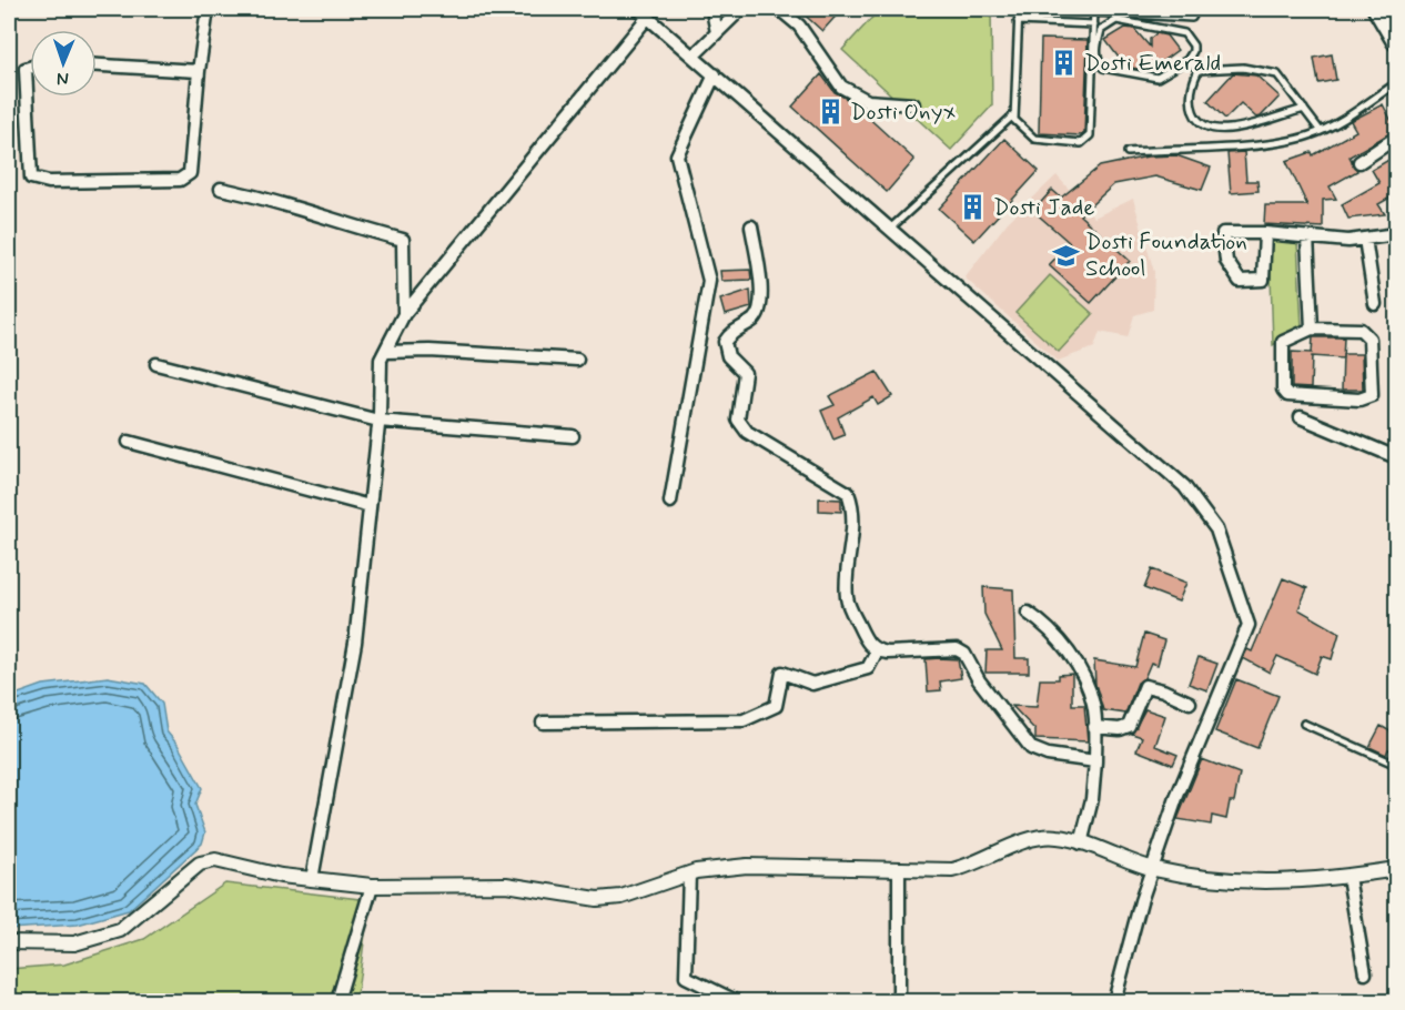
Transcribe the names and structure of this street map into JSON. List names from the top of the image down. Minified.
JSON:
{"places":{"building":["Dosti Emerald","Dosti Onyx","Dosti Jade"],"school or university":["Dosti Foundation School"]},"north":"bottom"}
